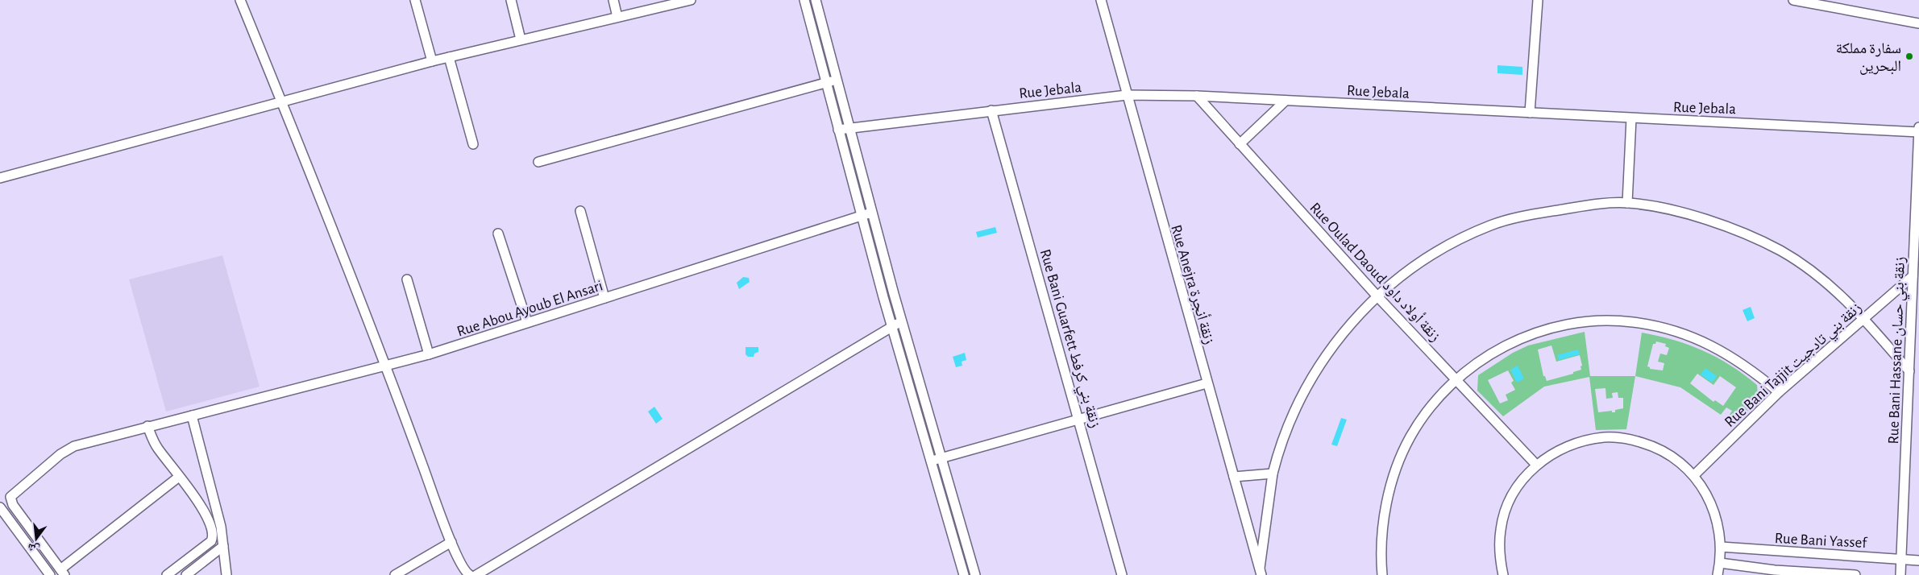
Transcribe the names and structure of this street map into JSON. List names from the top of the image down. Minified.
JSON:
{"streets":{"street":["Rue Jebala","Rue Oulad Daoud زنقة أولاد داود","Rue Anejra زنقة أنجرة","Rue Abou Ayoub El Ansari","Rue Bani Guarfett زنقة بني كرفط","Rue Bani Hassane زنقة بني حسان","Rue Bani Tajjit زنقة بني تادجيت","Rue Bani Yassef"]},"crossings":[["Rue Jebala","Rue Oulad Daoud زنقة أولاد داود"],["Rue Jebala","Rue Anejra زنقة أنجرة"],["Rue Jebala","Rue Bani Guarfett زنقة بني كرفط"],["Rue Jebala","Rue Bani Hassane زنقة بني حسان"],["Rue Bani Hassane زنقة بني حسان","Rue Bani Tajjit زنقة بني تادجيت"],["Rue Bani Hassane زنقة بني حسان","Rue Bani Yassef"]],"places":["سفارة مملكة البحرين"],"north":"bottom"}
